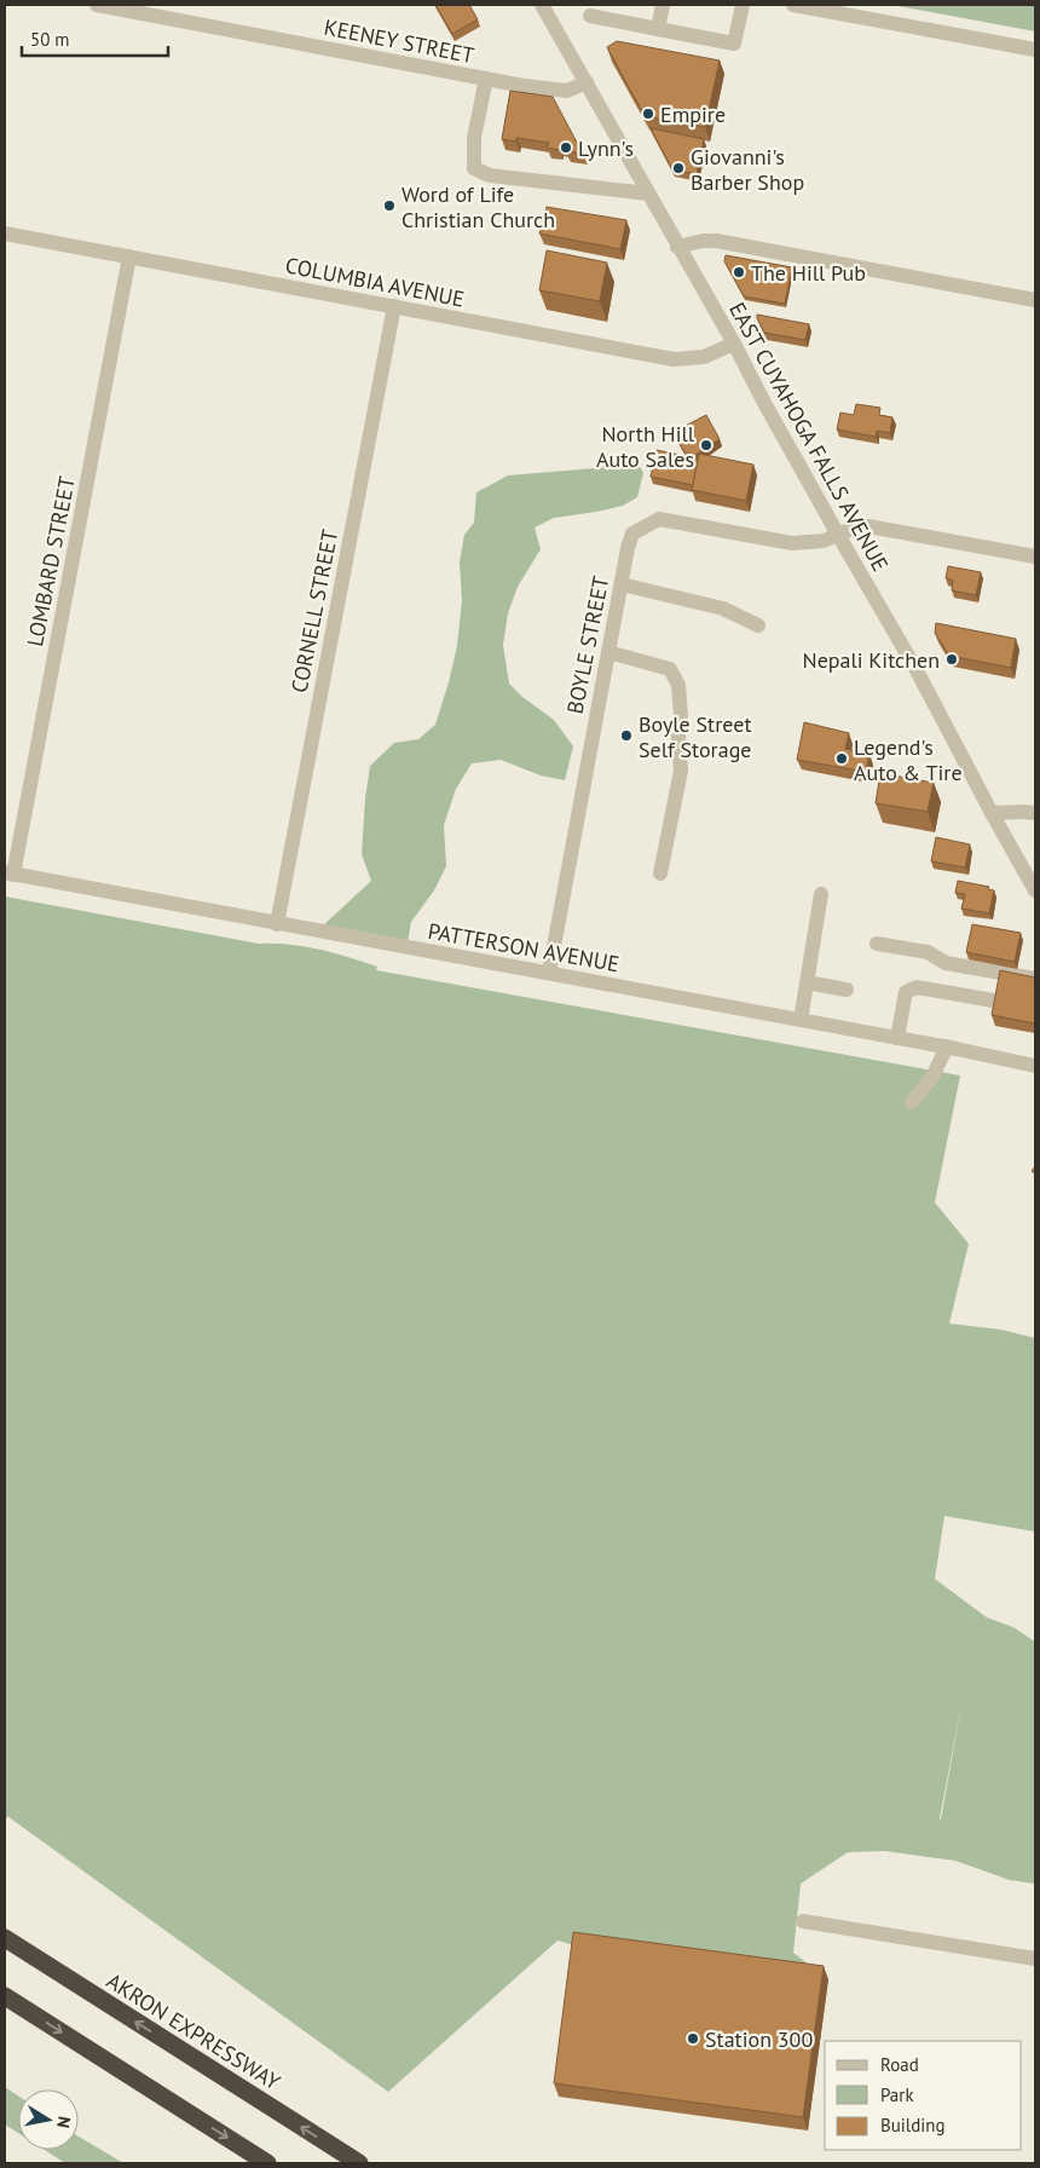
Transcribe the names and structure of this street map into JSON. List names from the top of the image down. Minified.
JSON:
{"streets":{"highway":["AKRON EXPRESSWAY"],"street":["KEENEY STREET","COLUMBIA AVENUE","EAST CUYAHOGA FALLS AVENUE","LOMBARD STREET","CORNELL STREET","BOYLE STREET","PATTERSON AVENUE"]},"crossings":[["KEENEY STREET","EAST CUYAHOGA FALLS AVENUE"],["COLUMBIA AVENUE","EAST CUYAHOGA FALLS AVENUE"],["COLUMBIA AVENUE","LOMBARD STREET"],["COLUMBIA AVENUE","CORNELL STREET"],["EAST CUYAHOGA FALLS AVENUE","BOYLE STREET"],["LOMBARD STREET","PATTERSON AVENUE"],["CORNELL STREET","PATTERSON AVENUE"],["BOYLE STREET","PATTERSON AVENUE"]],"places":["Empire","Lynn's","Giovanni's Barber Shop","Word of Life Christian Church","The Hill Pub","North Hill Auto Sales","Nepali Kitchen","Boyle Street Self Storage","Legend's Auto & Tire","Station 300"],"legend":["Road","Park","Building"],"scale_bar":"50 m","north":"right"}
